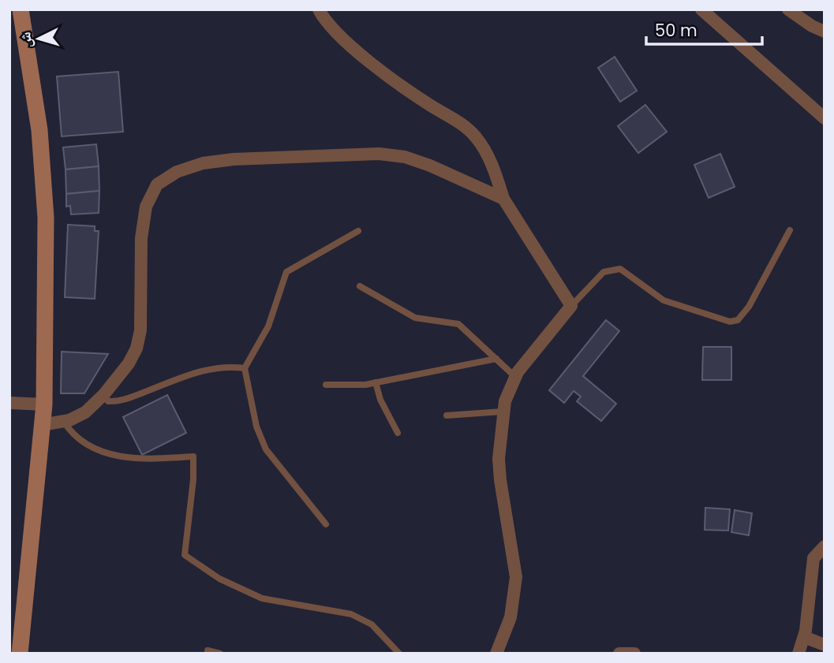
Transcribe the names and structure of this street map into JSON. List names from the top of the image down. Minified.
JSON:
{"scale_bar":"50 m","north":"left"}
